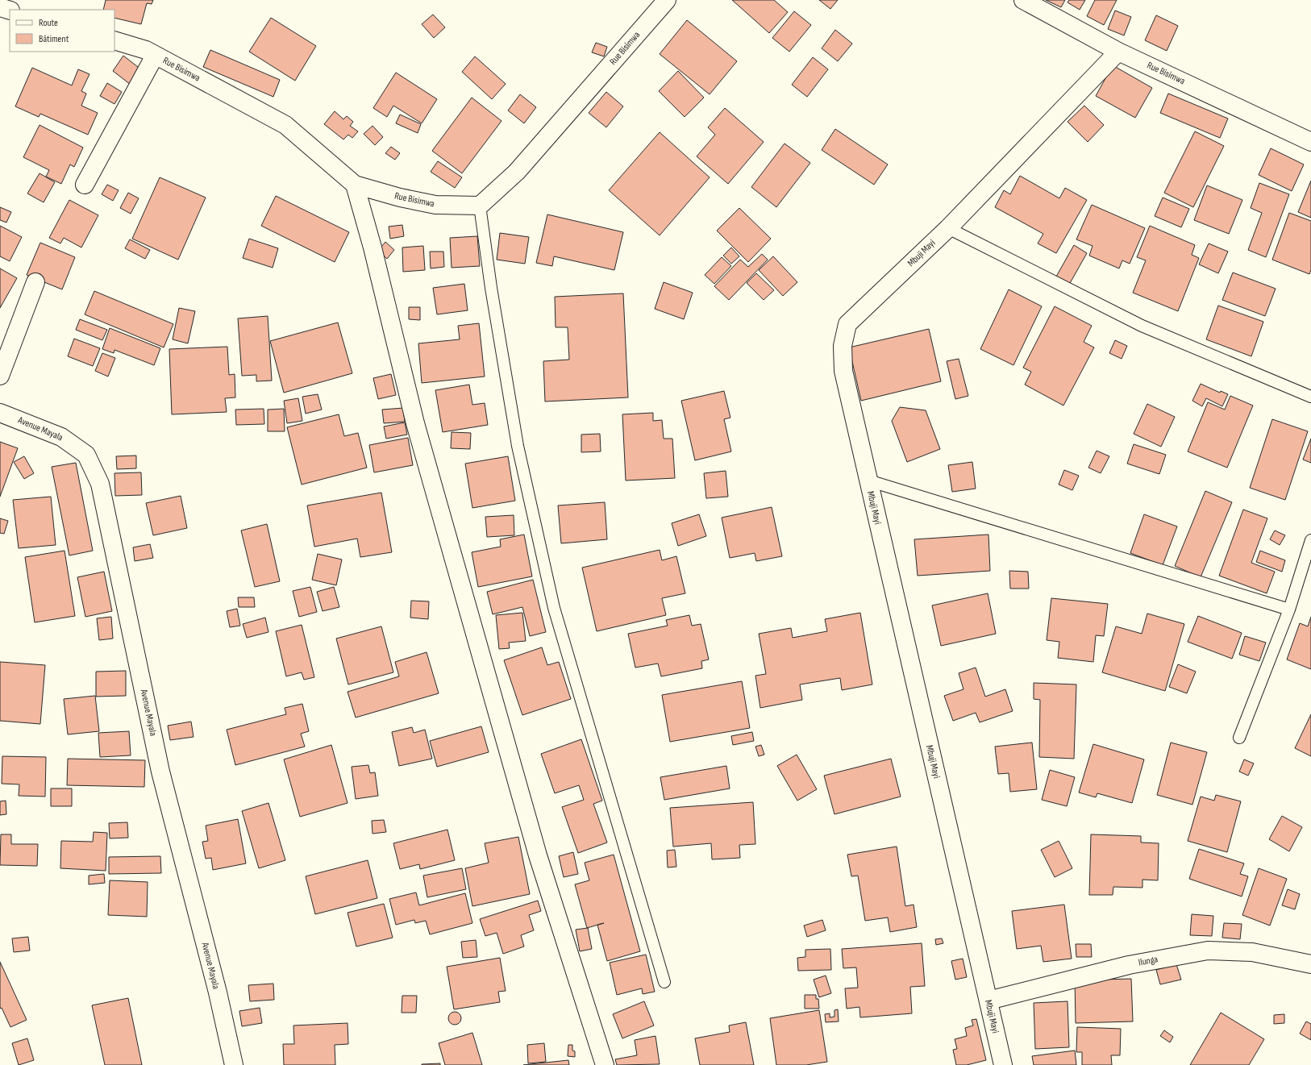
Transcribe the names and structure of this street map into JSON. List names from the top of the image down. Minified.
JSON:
{"streets":{"street":["Rue Bisimwa","Mbuji Mayi","Avenue Mayala","Ilunga"]},"crossings":[["Rue Bisimwa","Mbuji Mayi"],["Mbuji Mayi","Ilunga"]],"legend":["Route","Bâtiment"]}
